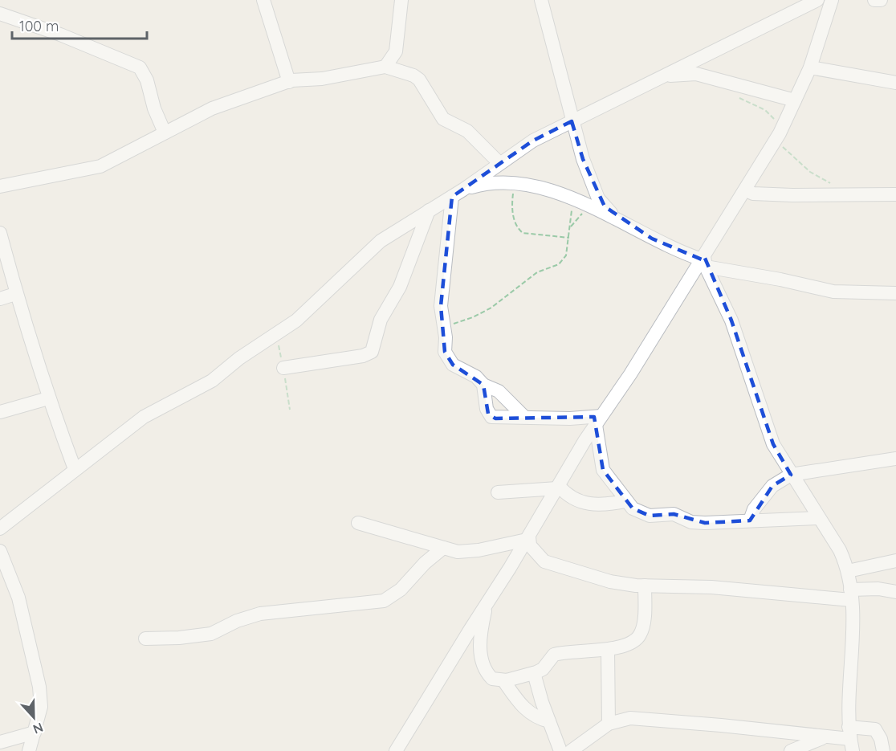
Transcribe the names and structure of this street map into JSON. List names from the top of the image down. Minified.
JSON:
{"scale_bar":"100 m","north":"bottom"}
